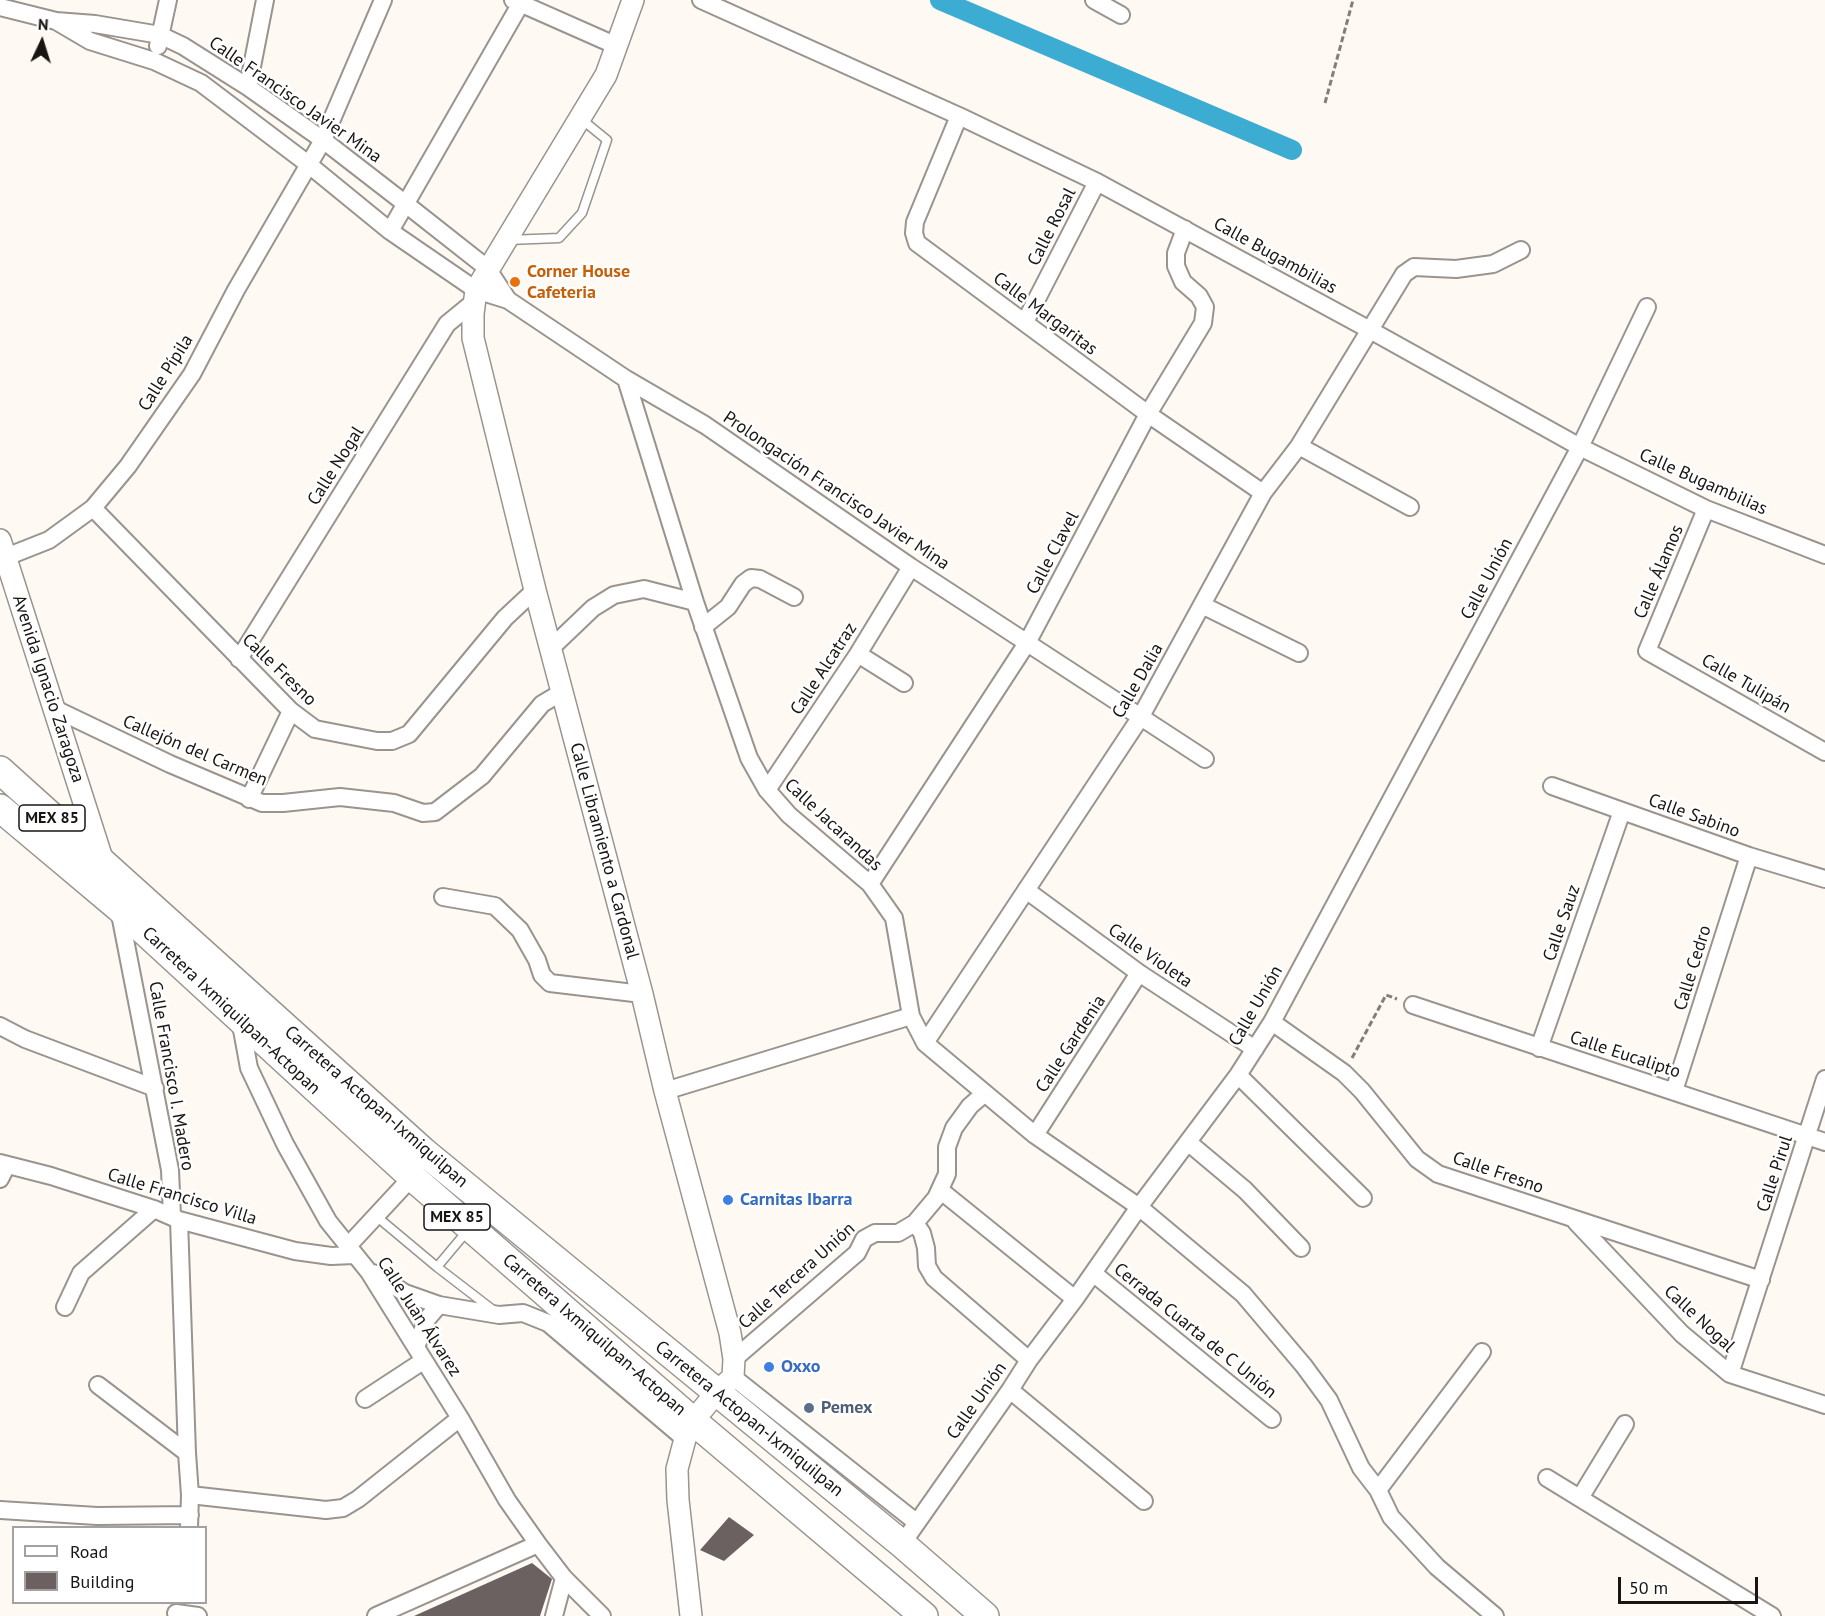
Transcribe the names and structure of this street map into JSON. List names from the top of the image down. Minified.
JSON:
{"streets":{"main road":["MEX 85","Carretera Ixmiquilpan-Actopan","Carretera Actopan-Ixmiquilpan"],"street":["Calle Francisco Javier Mina","Calle Rosal","Calle Bugambilias","Calle Margaritas","Calle Pípila","Calle Nogal","Prolongación Francisco Javier Mina","Calle Clavel","Calle Álamos","Calle Unión","Calle Alcatraz","Calle Fresno","Calle Dalia","Calle Tulipán","Avenida Ignacio Zaragoza","Callejón del Carmen","Calle Sabino","Calle Jacarandas","Calle Libramiento a Cardonal","Calle Sauz","Calle Violeta","Calle Cedro","Calle Gardenia","Calle Eucalipto","Calle Francisco I. Madero","Calle Pirul","Calle Francisco Villa","Calle Tercera Unión","Calle Juan Álvarez","Cerrada Cuarta de C Unión"]},"crossings":[["Calle Francisco Javier Mina","Calle Pípila"],["Calle Francisco Javier Mina","Calle Nogal"],["Calle Francisco Javier Mina","Prolongación Francisco Javier Mina"],["Calle Francisco Javier Mina","Calle Libramiento a Cardonal"],["Calle Rosal","Calle Bugambilias"],["Calle Rosal","Calle Margaritas"],["Calle Bugambilias","Calle Margaritas"],["Calle Bugambilias","Calle Clavel"],["Calle Bugambilias","Calle Álamos"],["Calle Bugambilias","Calle Unión"],["Calle Bugambilias","Calle Dalia"],["Calle Margaritas","Calle Clavel"],["Calle Margaritas","Calle Dalia"],["Calle Pípila","Calle Fresno"],["Calle Pípila","Avenida Ignacio Zaragoza"],["Calle Nogal","Prolongación Francisco Javier Mina"],["Calle Nogal","Calle Fresno"],["Calle Nogal","Calle Libramiento a Cardonal"],["Calle Nogal","Calle Pirul"],["Prolongación Francisco Javier Mina","Calle Clavel"],["Prolongación Francisco Javier Mina","Calle Alcatraz"],["Prolongación Francisco Javier Mina","Calle Dalia"],["Prolongación Francisco Javier Mina","Calle Jacarandas"],["Prolongación Francisco Javier Mina","Calle Libramiento a Cardonal"],["Calle Clavel","Calle Jacarandas"],["Calle Álamos","Calle Tulipán"],["Calle Unión","Calle Fresno"],["Calle Unión","Calle Jacarandas"],["Calle Unión","Calle Violeta"],["Calle Unión","Carretera Actopan-Ixmiquilpan"],["Calle Unión","Cerrada Cuarta de C Unión"],["Calle Alcatraz","Calle Jacarandas"],["Calle Fresno","Calle Libramiento a Cardonal"],["Calle Fresno","Calle Pirul"],["Calle Dalia","Calle Jacarandas"],["Calle Dalia","Calle Violeta"],["Avenida Ignacio Zaragoza","Callejón del Carmen"],["Avenida Ignacio Zaragoza","Carretera Ixmiquilpan-Actopan"],["Avenida Ignacio Zaragoza","Calle Francisco I. Madero"],["Avenida Ignacio Zaragoza","Carretera Actopan-Ixmiquilpan"],["Callejón del Carmen","Calle Libramiento a Cardonal"],["Calle Sabino","Calle Sauz"],["Calle Sabino","Calle Cedro"],["Calle Jacarandas","Calle Gardenia"],["Calle Jacarandas","Calle Tercera Unión"],["Calle Libramiento a Cardonal","Carretera Actopan-Ixmiquilpan"],["Calle Libramiento a Cardonal","Calle Tercera Unión"],["Calle Sauz","Calle Eucalipto"],["Calle Violeta","Calle Gardenia"],["Calle Cedro","Calle Eucalipto"],["Carretera Ixmiquilpan-Actopan","Calle Francisco I. Madero"],["Carretera Ixmiquilpan-Actopan","Calle Juan Álvarez"],["Calle Eucalipto","Calle Pirul"],["Calle Francisco I. Madero","Calle Francisco Villa"],["Carretera Actopan-Ixmiquilpan","Calle Tercera Unión"],["Calle Francisco Villa","Calle Juan Álvarez"]],"places":["Corner House Cafeteria","Carnitas Ibarra","Oxxo","Pemex"],"legend":["Road","Building"],"scale_bar":"50 m","north":"top"}
